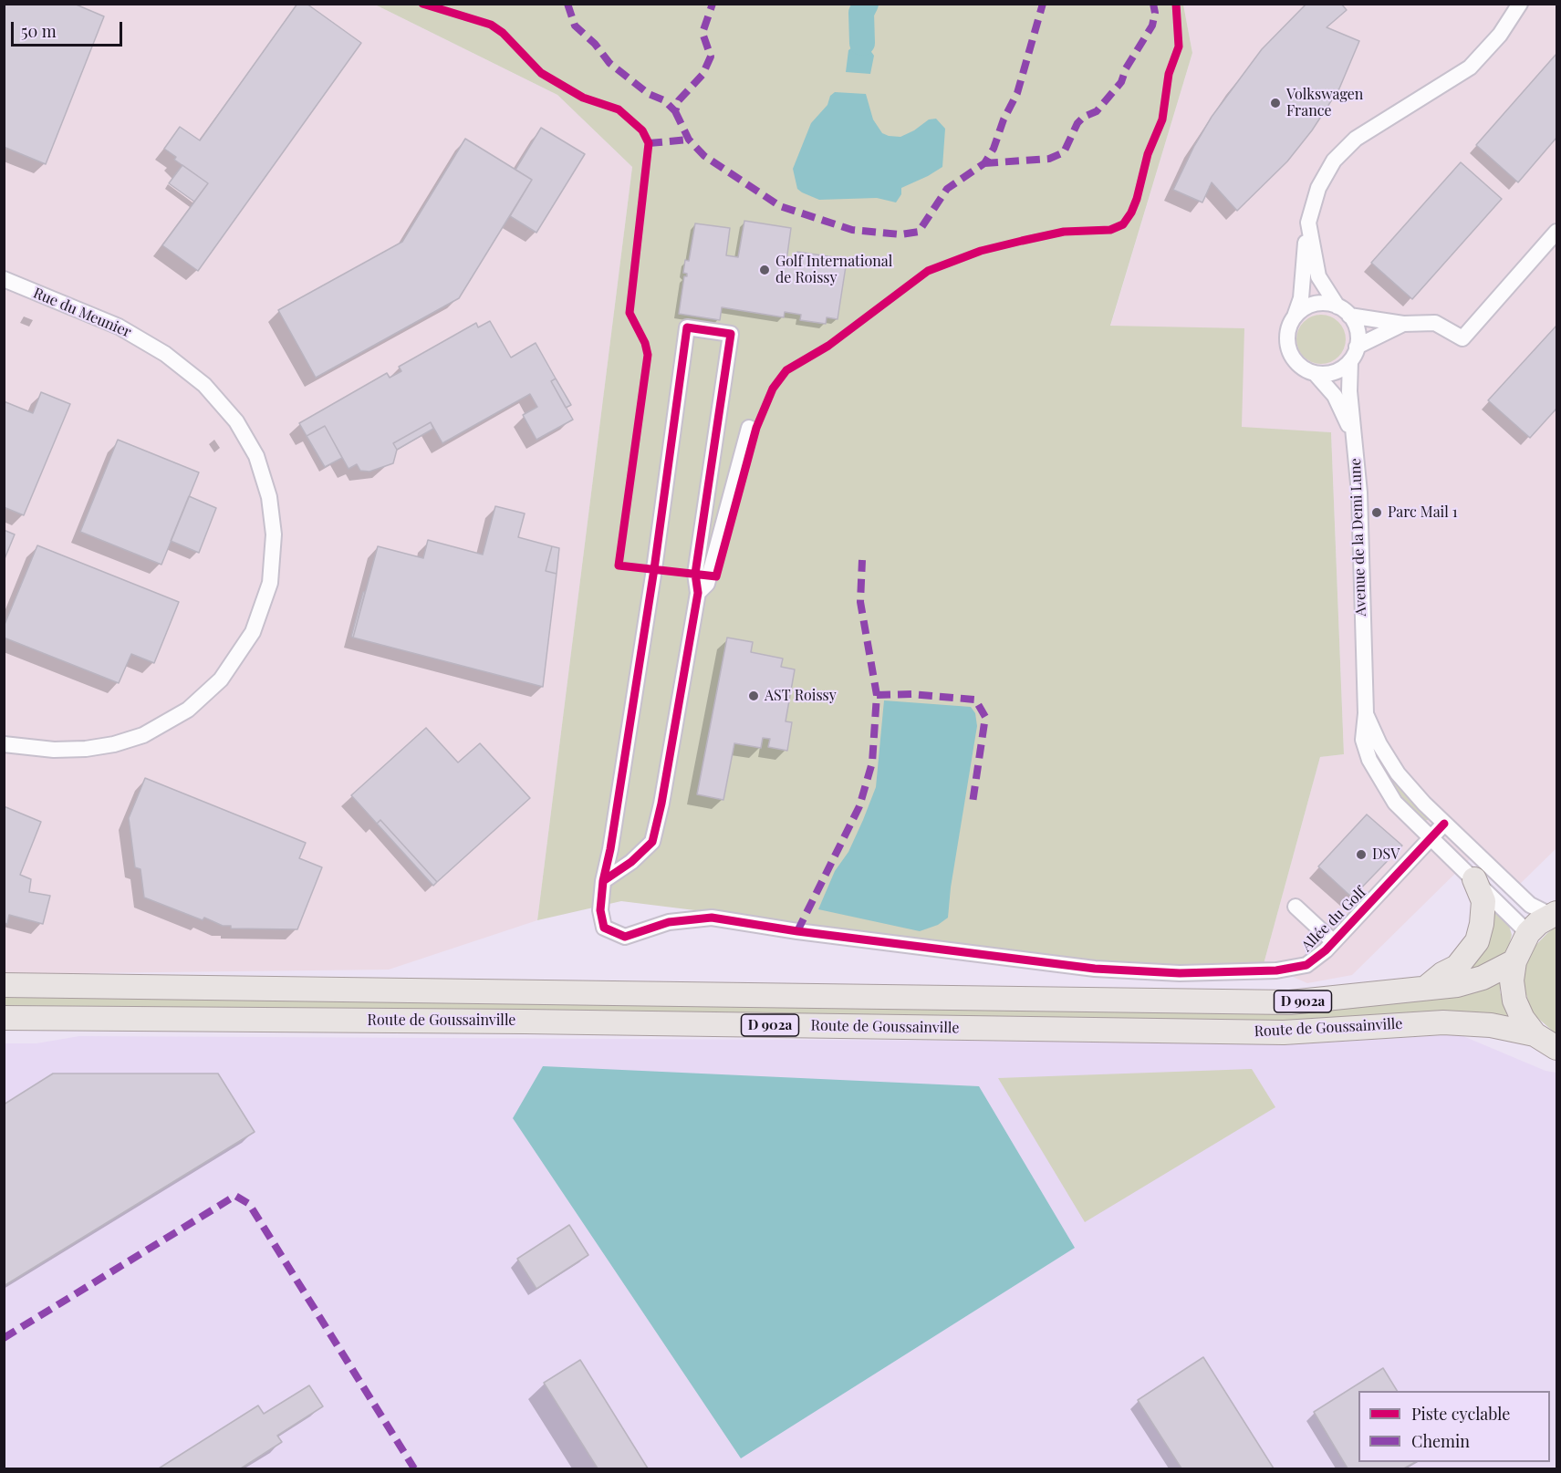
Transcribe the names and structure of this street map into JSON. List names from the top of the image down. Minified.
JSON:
{"streets":{"main road":["D 902a","Route de Goussainville"],"street":["Rue du Meunier","Avenue de la Demi Lune","Allée du Golf"]},"crossings":[["Avenue de la Demi Lune","Allée du Golf"]],"places":["Volkswagen France","Golf International de Roissy","Parc Mail 1","AST Roissy","DSV"],"legend":["Piste cyclable","Chemin"],"scale_bar":"50 m"}
